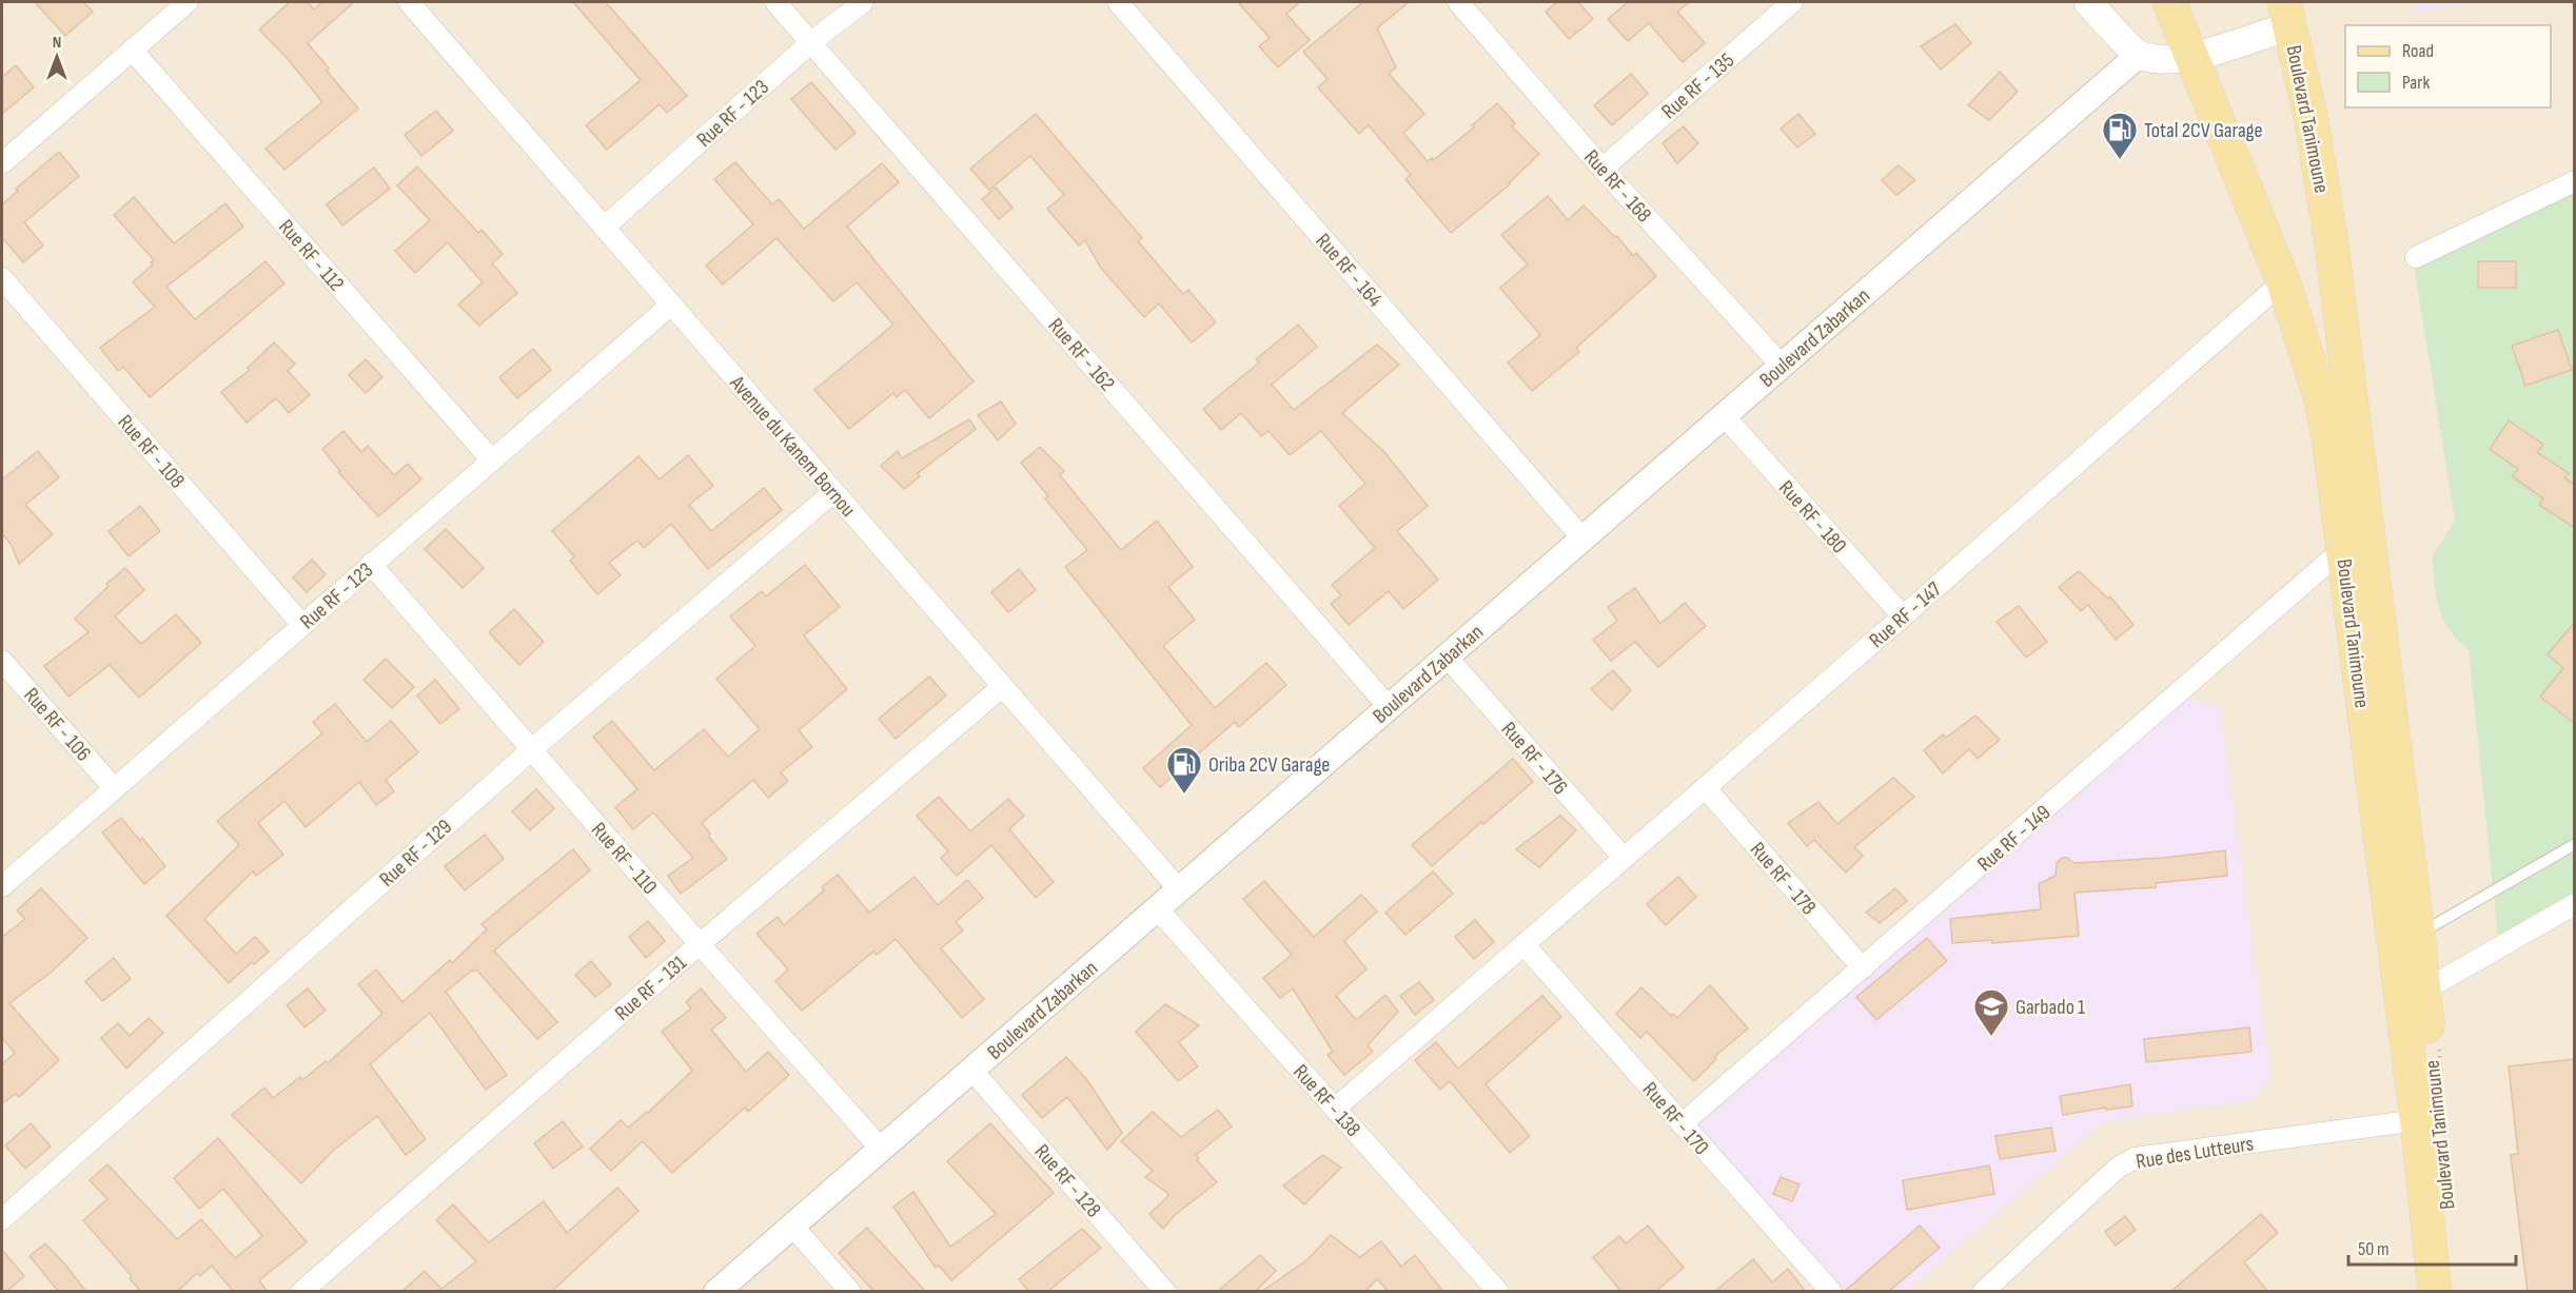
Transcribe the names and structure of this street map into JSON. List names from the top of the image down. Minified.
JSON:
{"streets":{"main road":["Boulevard Tanimoune"],"street":["Rue RF - 135","Rue RF - 123","Rue RF - 168","Rue RF - 112","Rue RF - 164","Boulevard Zabarkan","Rue RF - 162","Avenue du Kanem Bornou","Rue RF - 108","Rue RF - 180","Rue RF - 147","Rue RF - 106","Rue RF - 176","Rue RF - 149","Rue RF - 129","Rue RF - 110","Rue RF - 178","Rue RF - 131","Rue RF - 138","Rue RF - 170","Rue des Lutteurs","Rue RF - 128"]},"crossings":[["Rue RF - 135","Rue RF - 168"],["Rue RF - 123","Rue RF - 112"],["Rue RF - 123","Rue RF - 162"],["Rue RF - 123","Avenue du Kanem Bornou"],["Rue RF - 123","Rue RF - 108"],["Rue RF - 123","Rue RF - 106"],["Rue RF - 123","Rue RF - 110"],["Boulevard Tanimoune","Rue RF - 147"],["Boulevard Tanimoune","Rue RF - 149"],["Boulevard Tanimoune","Rue des Lutteurs"],["Rue RF - 168","Boulevard Zabarkan"],["Rue RF - 164","Boulevard Zabarkan"],["Boulevard Zabarkan","Rue RF - 162"],["Boulevard Zabarkan","Avenue du Kanem Bornou"],["Boulevard Zabarkan","Rue RF - 180"],["Boulevard Zabarkan","Rue RF - 176"],["Boulevard Zabarkan","Rue RF - 110"],["Boulevard Zabarkan","Rue RF - 138"],["Boulevard Zabarkan","Rue RF - 128"],["Avenue du Kanem Bornou","Rue RF - 129"],["Avenue du Kanem Bornou","Rue RF - 131"],["Rue RF - 180","Rue RF - 147"],["Rue RF - 147","Rue RF - 176"],["Rue RF - 147","Rue RF - 178"],["Rue RF - 147","Rue RF - 138"],["Rue RF - 147","Rue RF - 170"],["Rue RF - 149","Rue RF - 178"],["Rue RF - 149","Rue RF - 170"],["Rue RF - 129","Rue RF - 110"],["Rue RF - 110","Rue RF - 131"]],"places":{"fuel station":["Total 2CV Garage","Oriba 2CV Garage"],"school or university":["Garbado 1"]},"legend":["Road","Park"],"scale_bar":"50 m","north":"top"}
